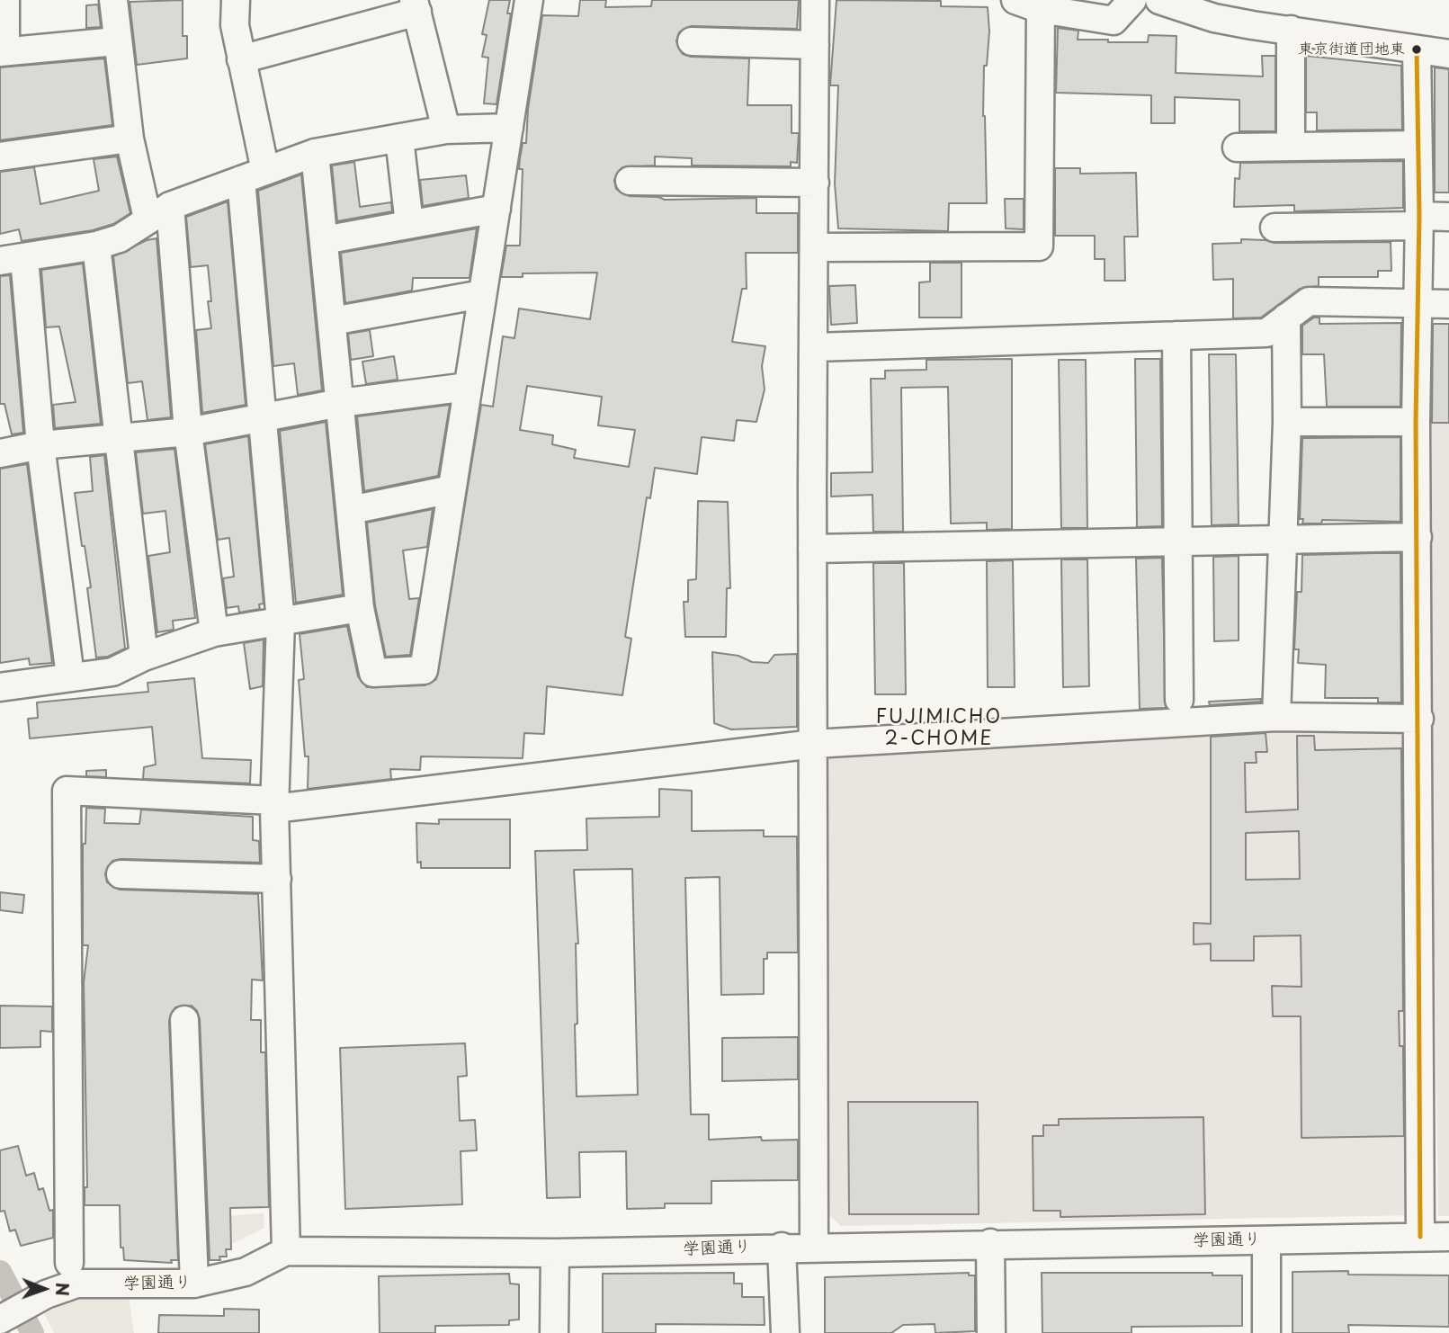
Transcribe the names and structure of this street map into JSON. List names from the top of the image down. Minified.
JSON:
{"streets":{"street":["学園通り"]},"districts":["FUJIMICHO 2-CHOME"],"places":["東京街道団地東"],"north":"right"}
